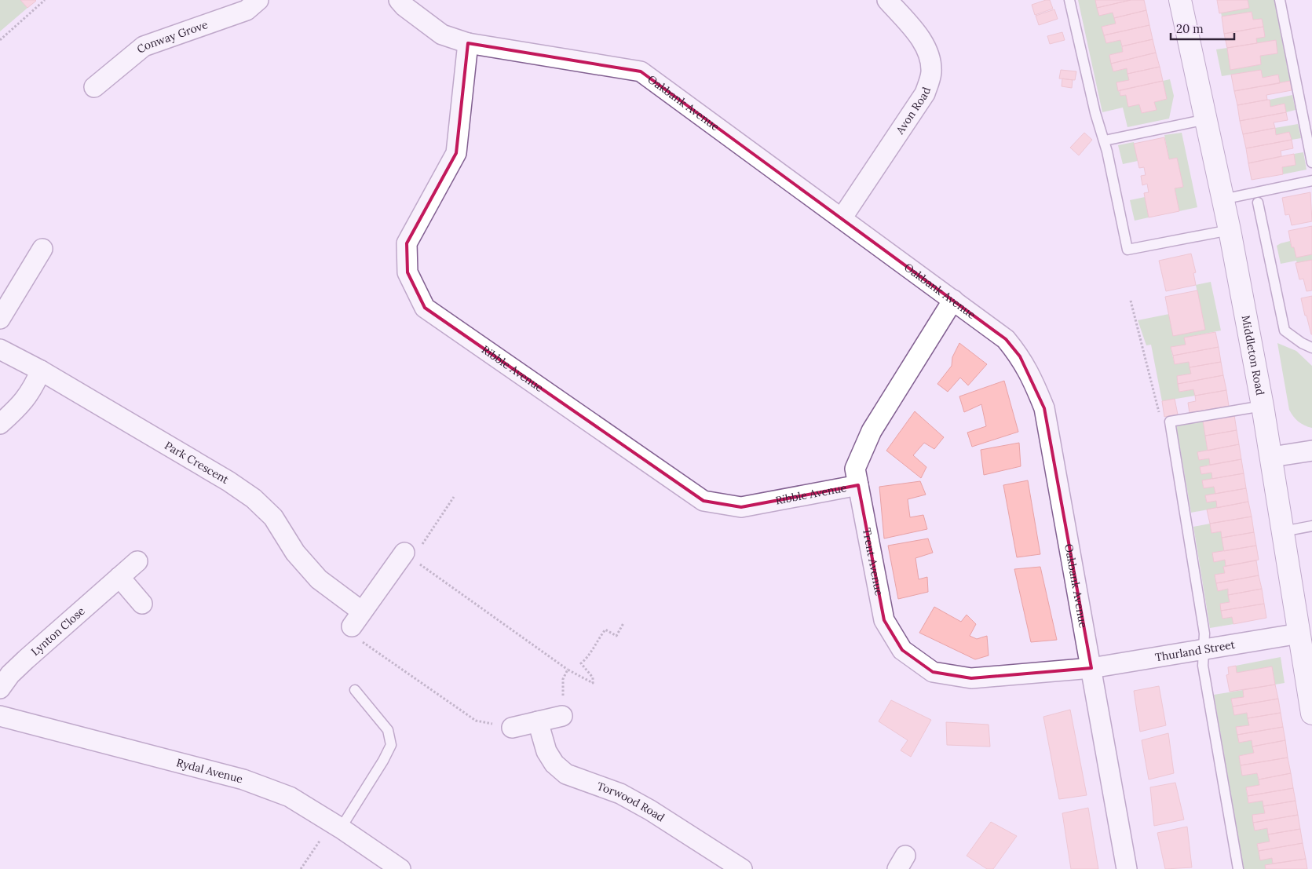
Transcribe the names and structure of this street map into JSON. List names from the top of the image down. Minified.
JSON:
{"streets":{"main road":["Middleton Road"],"street":["Conway Grove","Oakbank Avenue","Avon Road","Ribble Avenue","Park Crescent","Trent Avenue","Lynton Close","Thurland Street","Rydal Avenue","Torwood Road"]},"crossings":[["Oakbank Avenue","Avon Road"],["Oakbank Avenue","Ribble Avenue"],["Oakbank Avenue","Trent Avenue"],["Oakbank Avenue","Thurland Street"],["Middleton Road","Thurland Street"],["Ribble Avenue","Trent Avenue"],["Trent Avenue","Thurland Street"]],"scale_bar":"20 m"}
